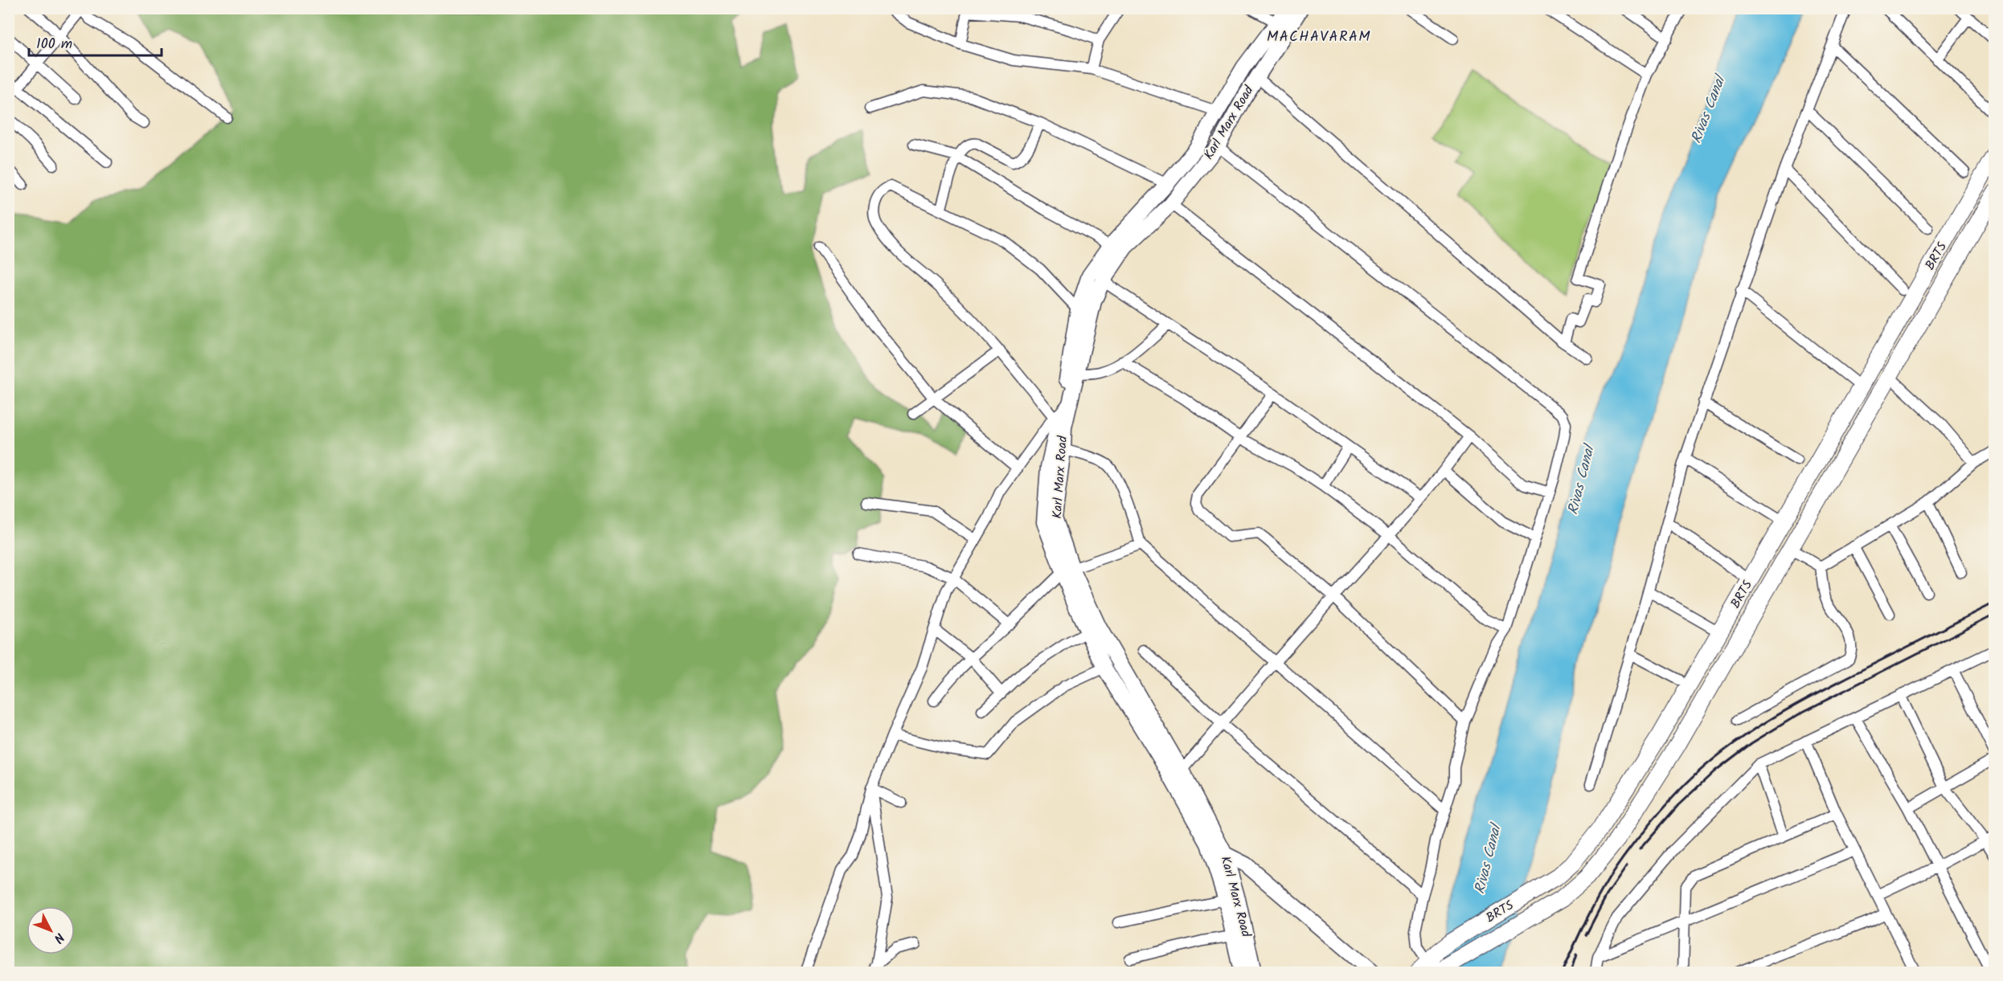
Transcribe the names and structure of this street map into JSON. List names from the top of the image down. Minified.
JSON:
{"streets":{"main road":["Karl Marx Road","BRTS"]},"districts":["MACHAVARAM"],"water":["Rivas Canal"],"scale_bar":"100 m","north":"bottom right"}
